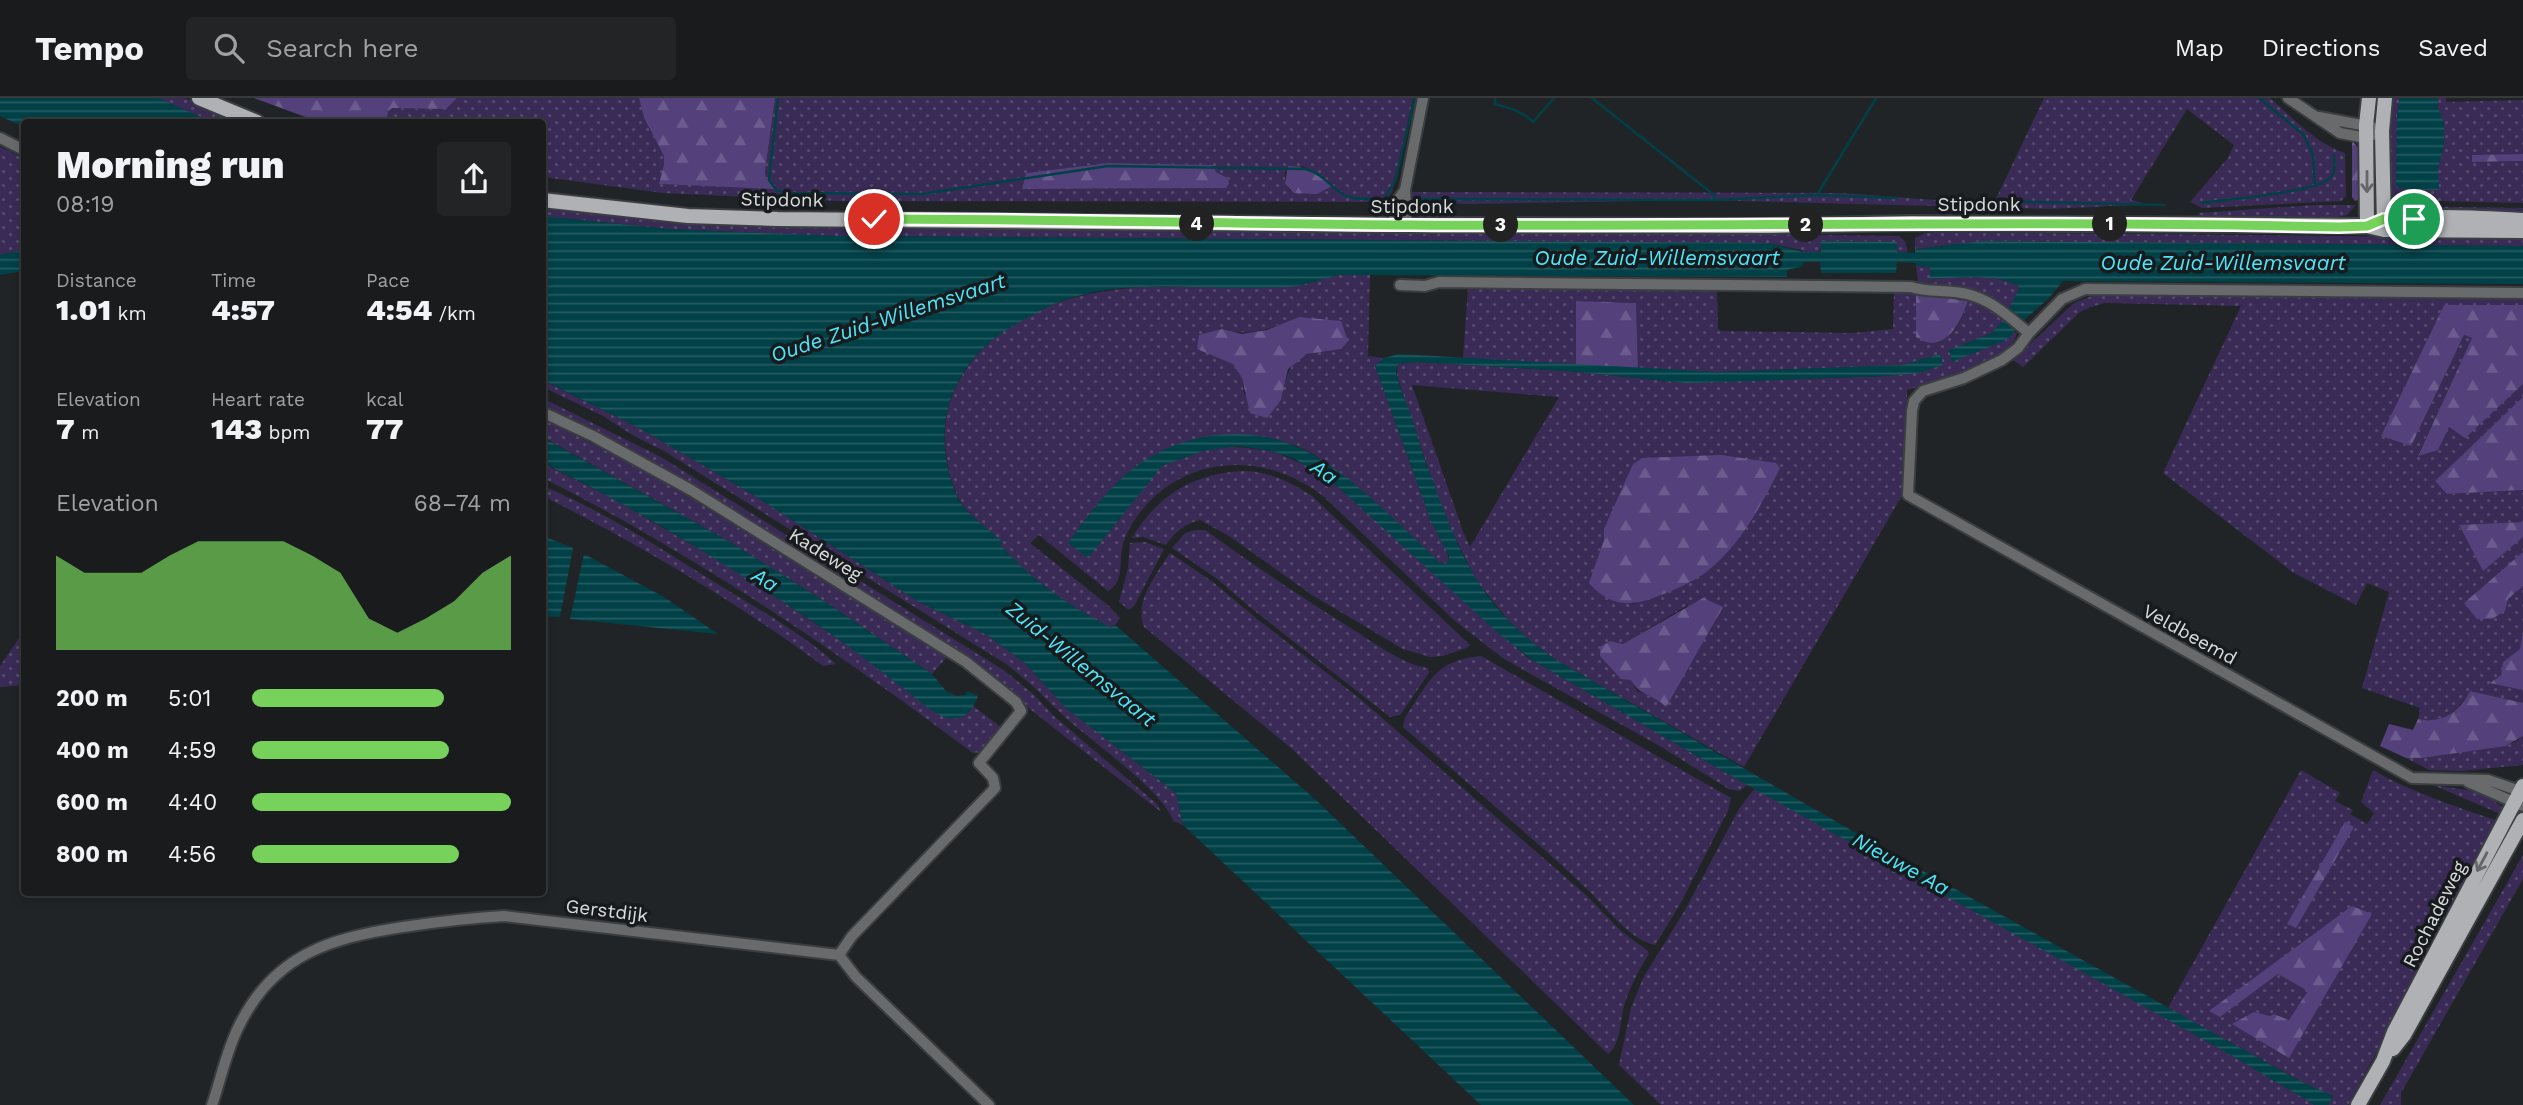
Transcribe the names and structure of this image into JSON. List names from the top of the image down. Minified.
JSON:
{"streets":{"main road":["Stipdonk","Rochadeweg"],"street":["Kadeweg","Veldbeemd","Gerstdijk"]},"crossings":[["Kadeweg","Gerstdijk"],["Veldbeemd","Rochadeweg"]],"water":["Oude Zuid-Willemsvaart","Aa","Zuid-Willemsvaart","Nieuwe Aa"],"page":{"header":"Tempo","search":"Search here","nav":["Map","Directions","Saved"],"heading":["Morning run","08:19"],"pins":["1","4","2","3"],"stats":[["Distance","1.01 km"],["Time","4:57"],["Pace","4:54 /km"],["Elevation","7 m"],["Heart rate","143 bpm"],["kcal","77"]],"chart":["Elevation","68–74 m"],"list":[{"name":"200 m","note":"5:01"},{"name":"400 m","note":"4:59"},{"name":"600 m","note":"4:40"},{"name":"800 m","note":"4:56"}]}}
